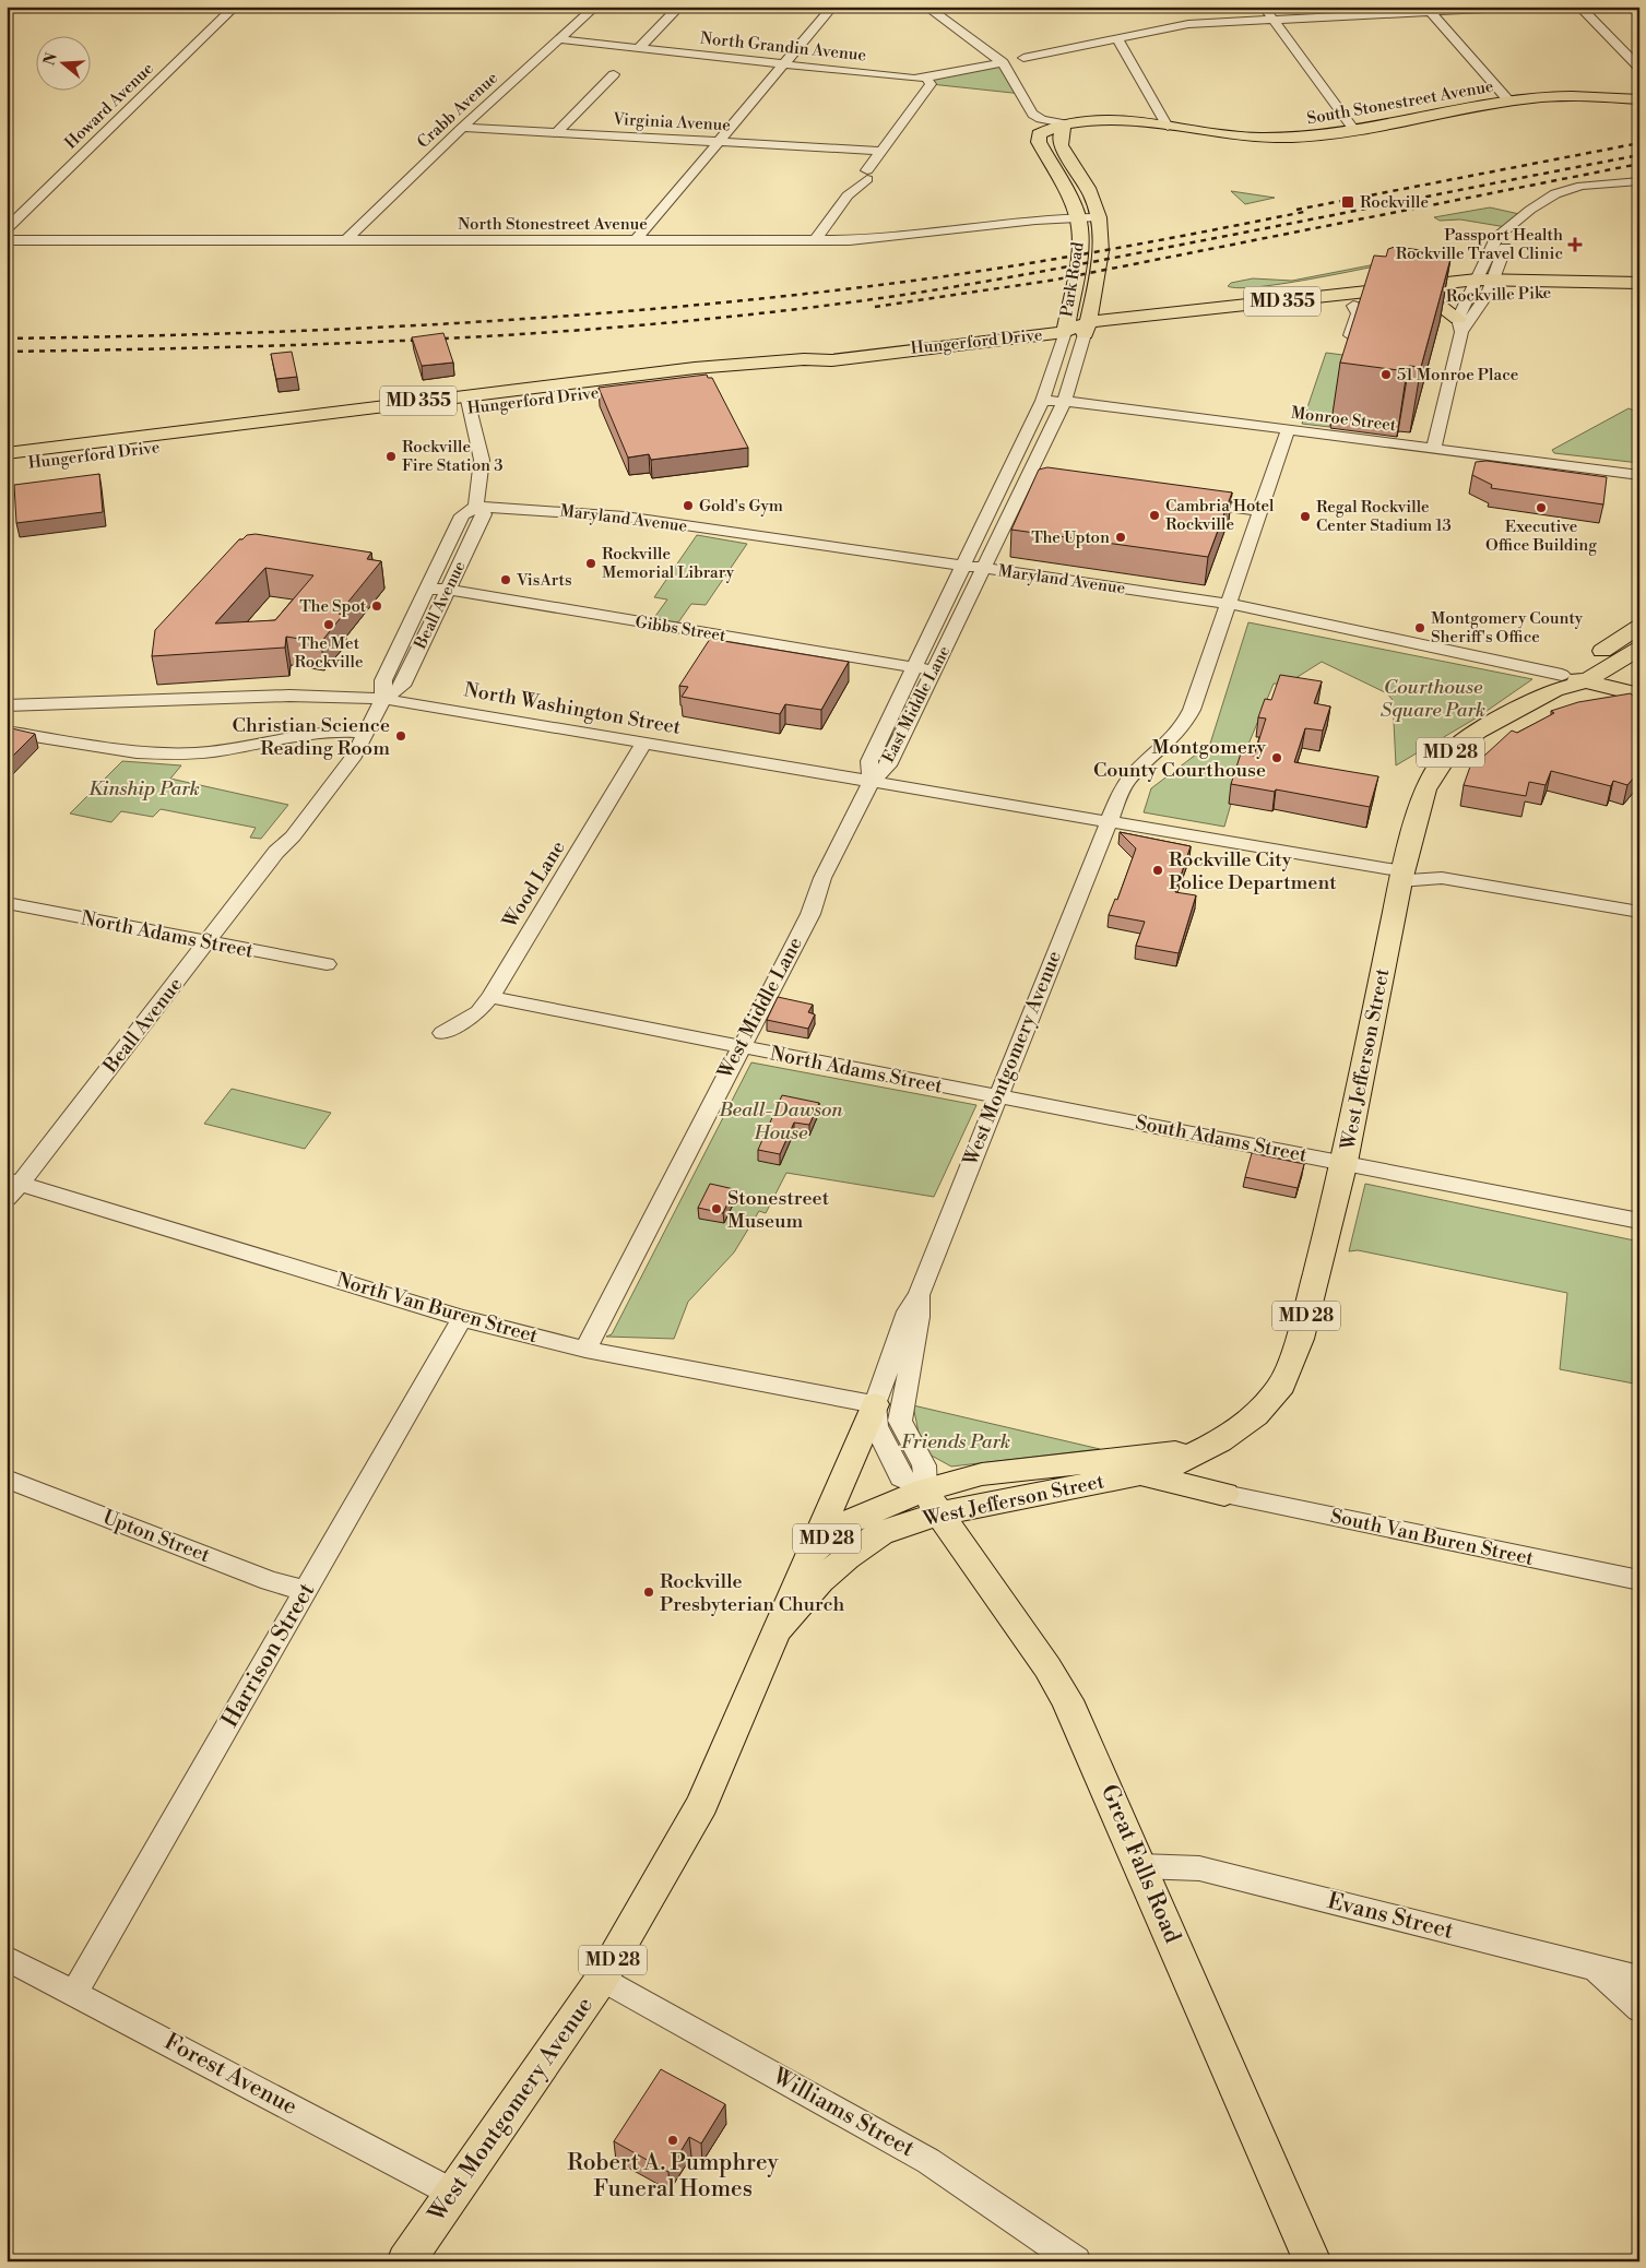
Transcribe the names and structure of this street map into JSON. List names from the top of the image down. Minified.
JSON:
{"streets":{"main road":["South Stonestreet Avenue","Park Road","Rockville Pike","MD 355","Hungerford Drive","MD 28","West Montgomery Avenue","West Jefferson Street","Great Falls Road"],"street":["North Grandin Avenue","Howard Avenue","Crabb Avenue","Virginia Avenue","North Stonestreet Avenue","Monroe Street","Maryland Avenue","Beall Avenue","Gibbs Street","East Middle Lane","North Washington Street","Wood Lane","North Adams Street","West Middle Lane","South Adams Street","North Van Buren Street","Upton Street","South Van Buren Street","Harrison Street","Evans Street","Forest Avenue","Williams Street"]},"crossings":[["North Grandin Avenue","Crabb Avenue"],["South Stonestreet Avenue","Park Road"],["Crabb Avenue","Virginia Avenue"],["Crabb Avenue","North Stonestreet Avenue"],["North Stonestreet Avenue","Park Road"],["Park Road","Rockville Pike"],["Park Road","Hungerford Drive"],["Park Road","East Middle Lane"],["Rockville Pike","Hungerford Drive"],["Rockville Pike","East Middle Lane"],["Hungerford Drive","Beall Avenue"],["Hungerford Drive","East Middle Lane"],["Monroe Street","East Middle Lane"],["Monroe Street","West Montgomery Avenue"],["Maryland Avenue","Beall Avenue"],["Maryland Avenue","East Middle Lane"],["Maryland Avenue","MD 28"],["Maryland Avenue","West Montgomery Avenue"],["Maryland Avenue","West Jefferson Street"],["Beall Avenue","Gibbs Street"],["Beall Avenue","North Washington Street"],["Beall Avenue","North Adams Street"],["Beall Avenue","North Van Buren Street"],["Gibbs Street","East Middle Lane"],["East Middle Lane","North Washington Street"],["East Middle Lane","West Middle Lane"],["North Washington Street","Wood Lane"],["North Washington Street","West Middle Lane"],["North Washington Street","West Montgomery Avenue"],["MD 28","West Jefferson Street"],["Wood Lane","North Adams Street"],["North Adams Street","West Middle Lane"],["North Adams Street","West Montgomery Avenue"],["North Adams Street","South Adams Street"],["West Middle Lane","North Van Buren Street"],["West Montgomery Avenue","West Jefferson Street"],["West Montgomery Avenue","South Adams Street"],["West Montgomery Avenue","North Van Buren Street"],["West Montgomery Avenue","Great Falls Road"],["West Montgomery Avenue","Forest Avenue"],["West Montgomery Avenue","Williams Street"],["West Jefferson Street","South Adams Street"],["West Jefferson Street","Great Falls Road"],["North Van Buren Street","Harrison Street"],["Upton Street","Harrison Street"],["Harrison Street","Forest Avenue"],["Great Falls Road","Evans Street"]],"parks":["Courthouse Square Park","Kinship Park","Beall-Dawson House","Friends Park"],"places":{"transit":["Rockville"],"health":["Passport Health Rockville Travel Clinic"],"other":["51 Monroe Place","Rockville Fire Station 3","Gold's Gym","Executive Office Building","Cambria Hotel Rockville","Regal Rockville Center Stadium 13","The Upton","Rockville Memorial Library","VisArts","The Spot","The Met Rockville","Montgomery County Sheriff's Office","Christian Science Reading Room","Montgomery County Courthouse","Rockville City Police Department","Stonestreet Museum","Rockville Presbyterian Church","Robert A. Pumphrey Funeral Homes"]},"north":"left"}
